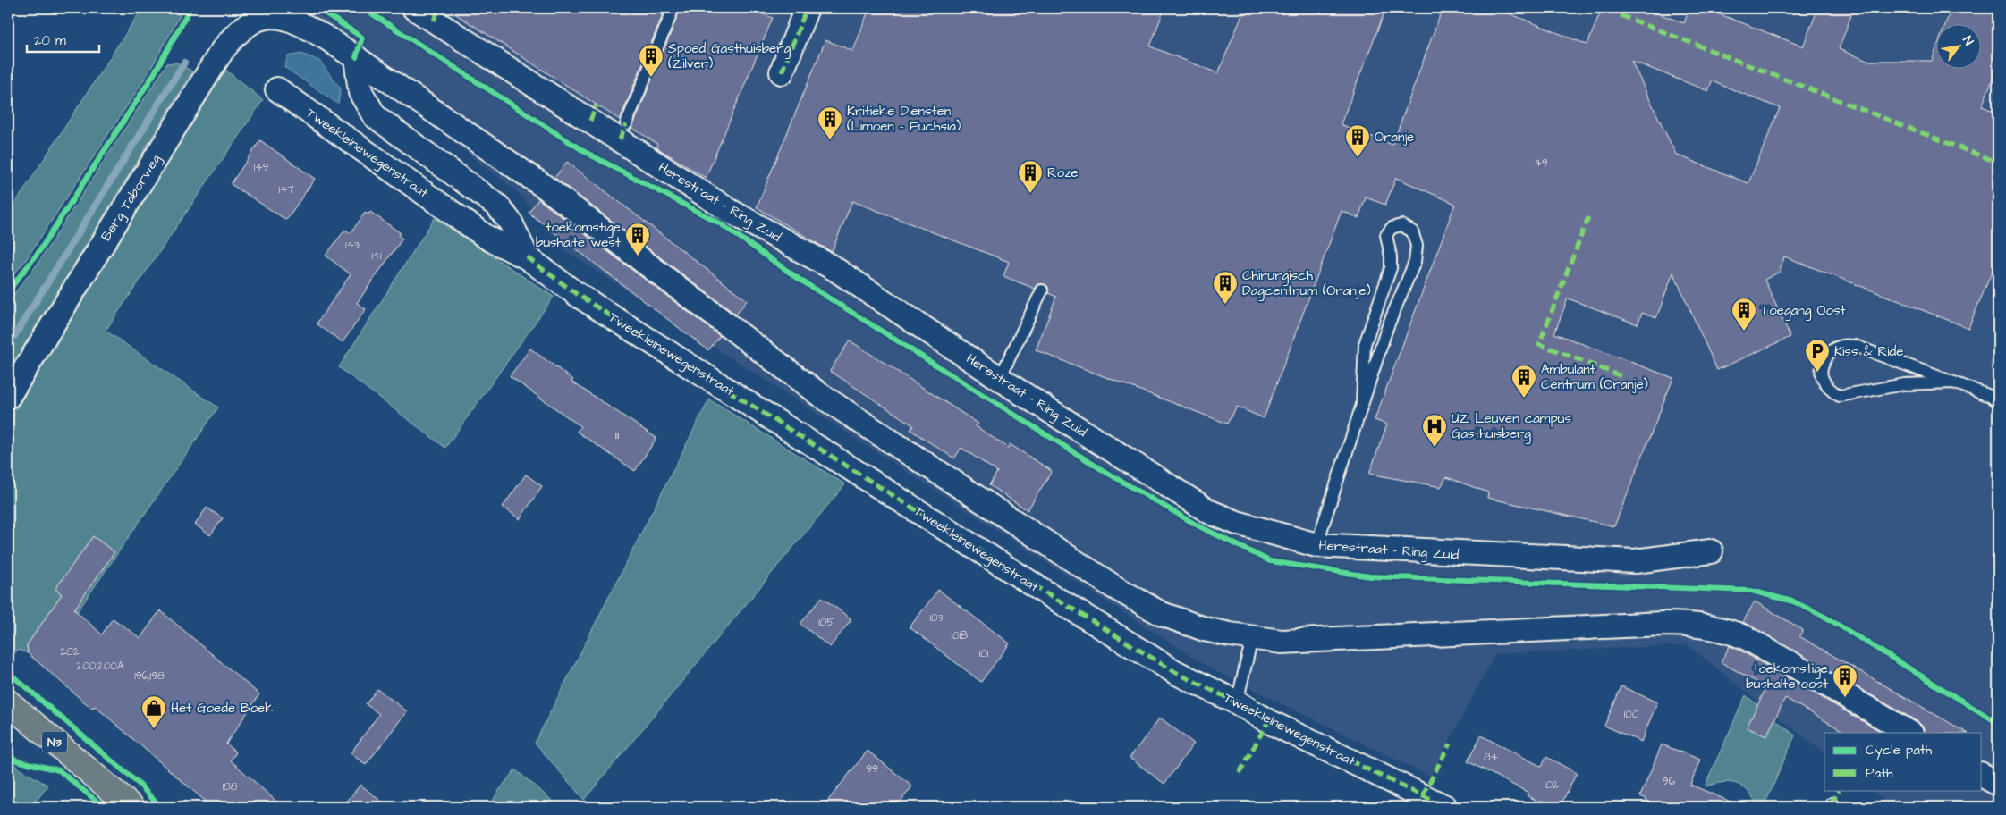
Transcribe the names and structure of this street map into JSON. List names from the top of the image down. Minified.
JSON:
{"streets":{"main road":["N3"],"street":["Tweekleinewegenstraat","Berg Taborweg","Herestraat - Ring Zuid"]},"places":{"building":["Spoed Gasthuisberg (Zilver)","Kritieke Diensten (Limoen - Fuchsia)","Oranje","Roze","toekomstige bushalte west","Chirurgisch Dagcentrum (Oranje)","Toegang Oost","Ambulant Centrum (Oranje)","toekomstige bushalte oost"],"parking":["Kiss & Ride"],"hospital":["UZ Leuven campus Gasthuisberg"],"shop":["Het Goede Boek"]},"house_numbers":["49","149","147","143","141","111","103","105","101B","202","101","200;200A","196;198","100","84","99","96","102","188"],"legend":["Cycle path","Path"],"scale_bar":"20 m","north":"top right"}
